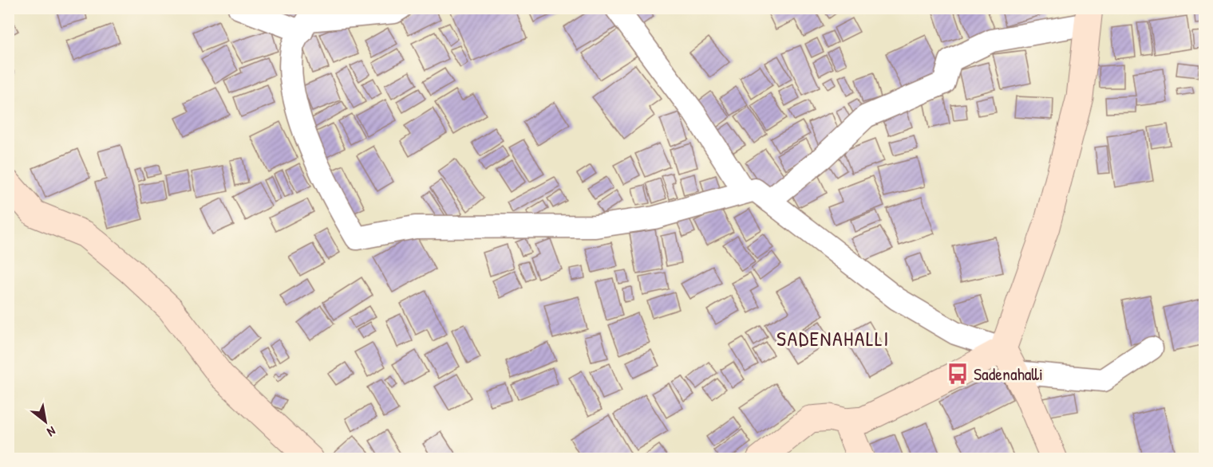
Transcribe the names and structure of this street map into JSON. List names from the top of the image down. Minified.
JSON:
{"districts":["SADENAHALLI"],"places":{"bus stop":["Sadenahalli"]},"north":"bottom right"}
